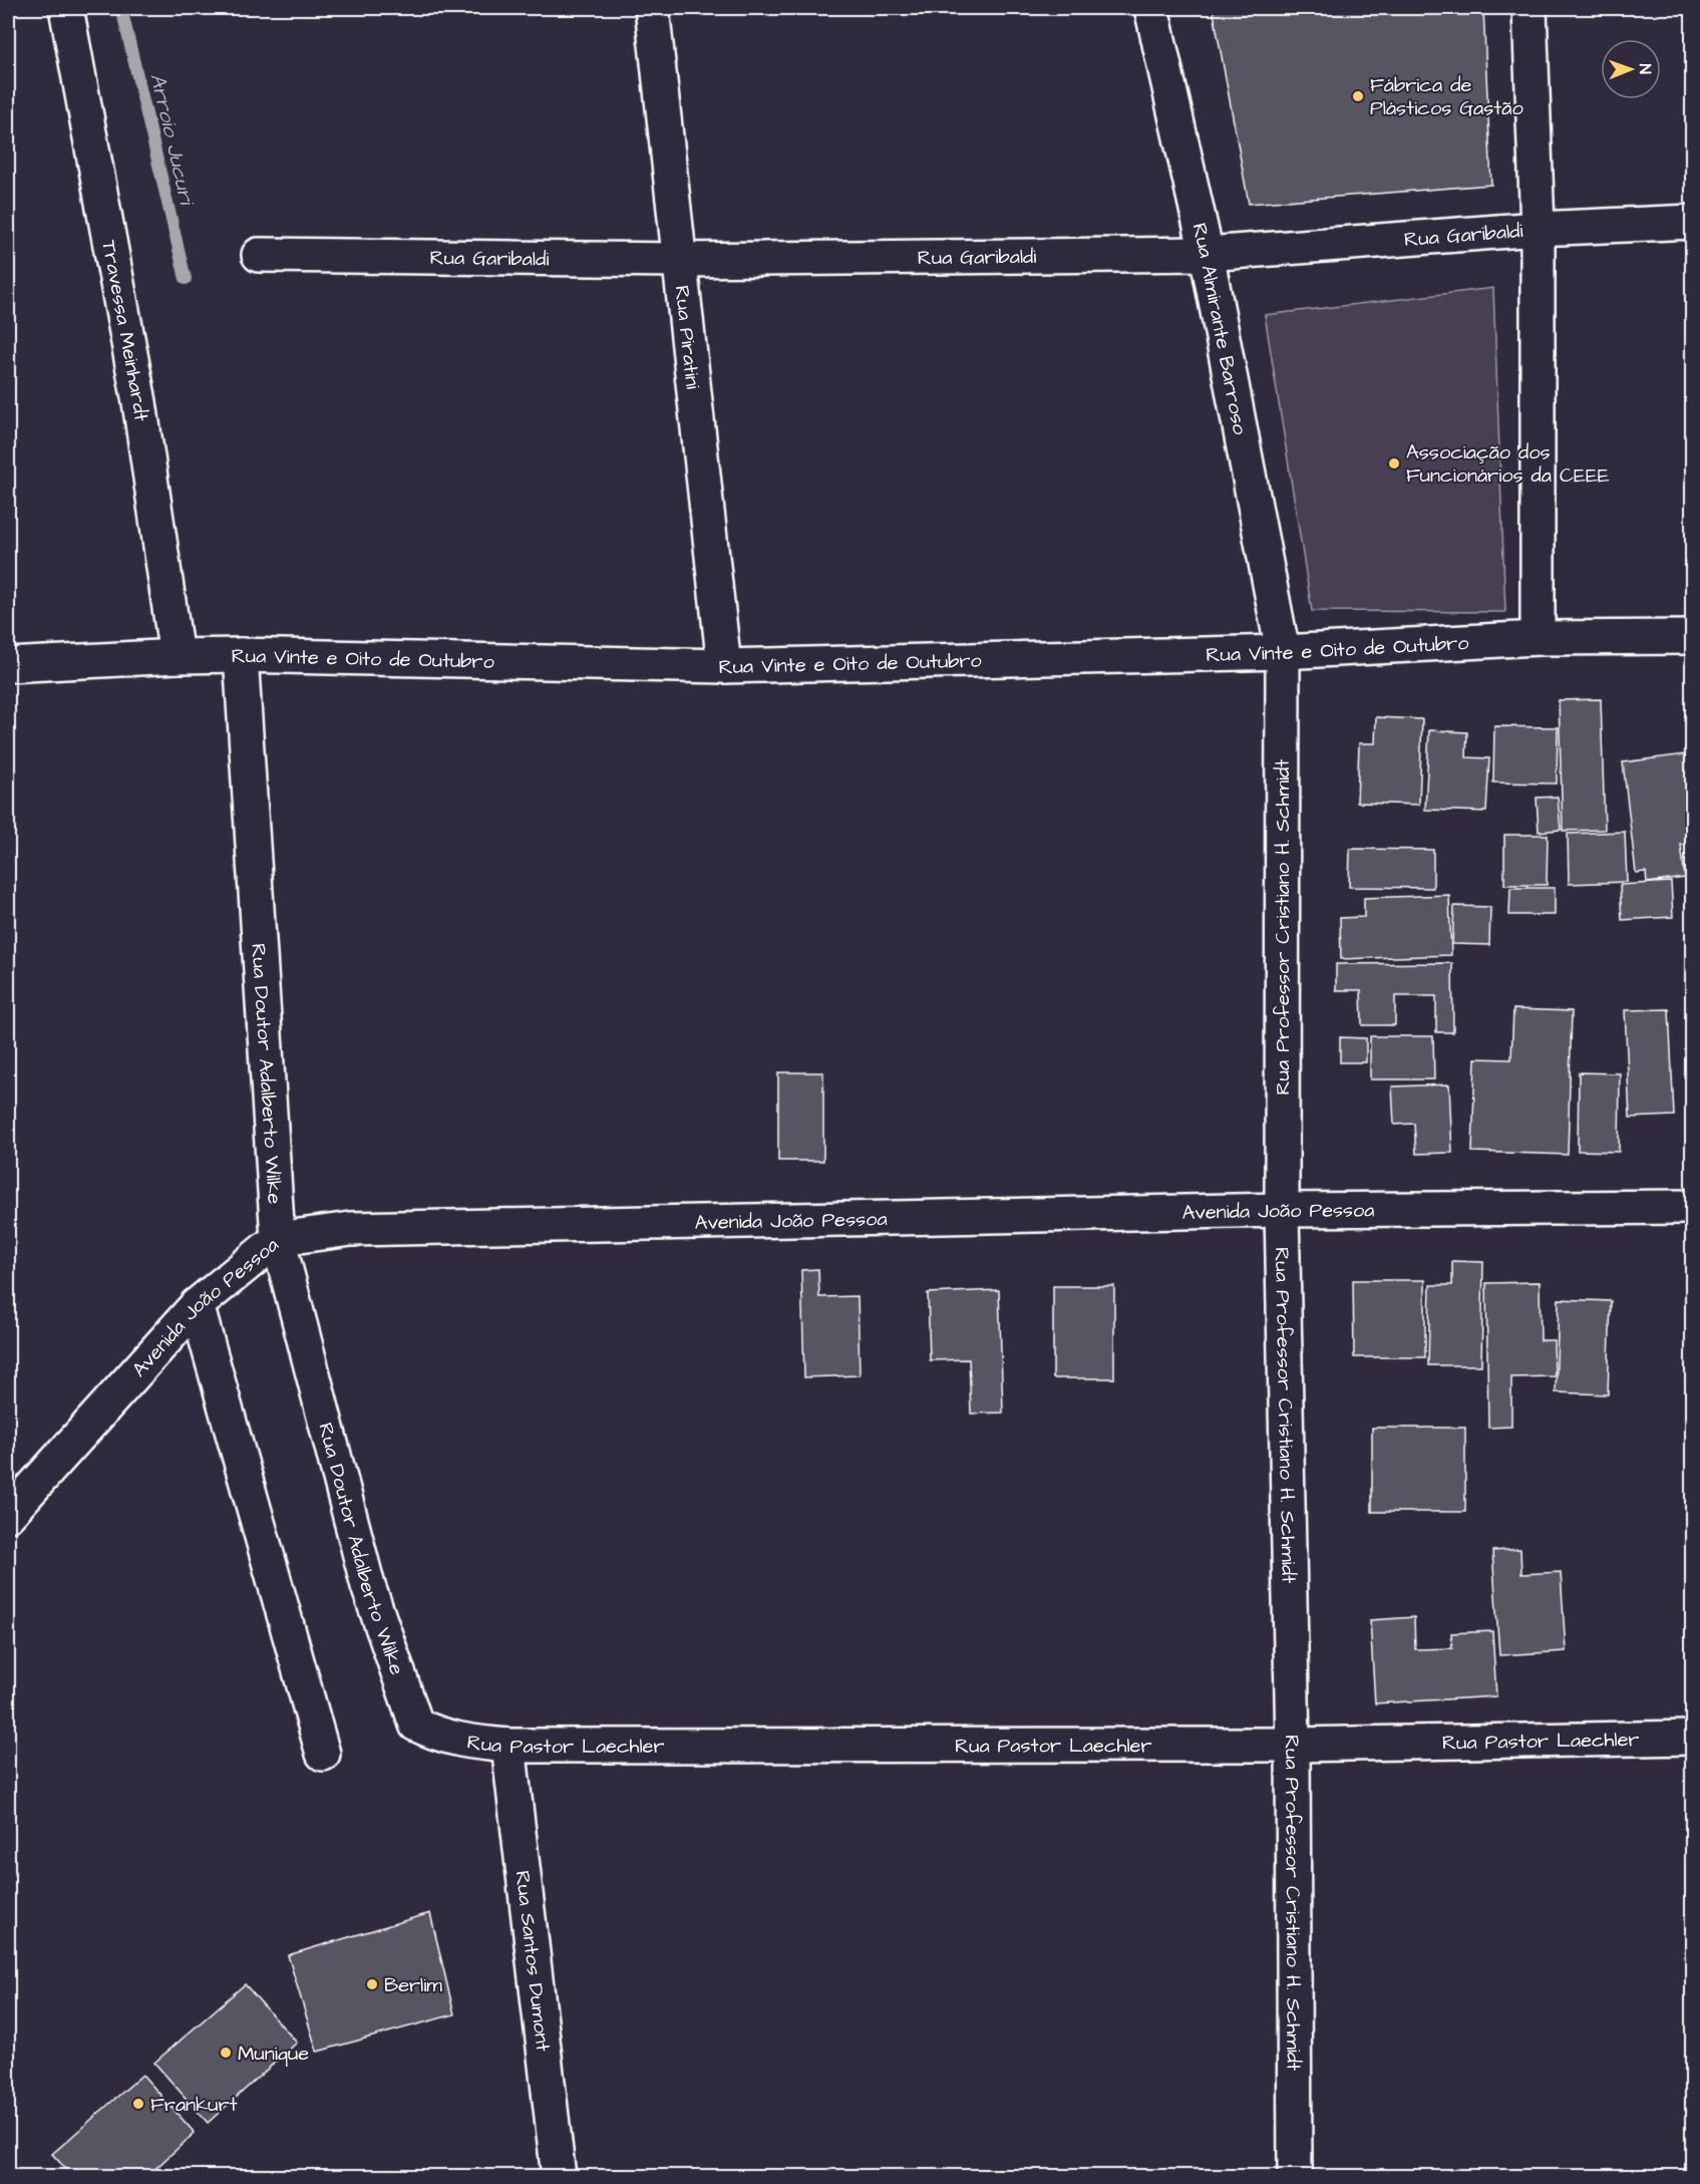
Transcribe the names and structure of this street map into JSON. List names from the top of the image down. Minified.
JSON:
{"streets":{"street":["Rua Garibaldi","Rua Almirante Barroso","Travessa Meinhardt","Rua Piratini","Rua Vinte e Oito de Outubro","Rua Professor Cristiano H. Schmidt","Rua Doutor Adalberto Wilke","Avenida João Pessoa","Rua Pastor Laechler","Rua Santos Dumont"]},"crossings":[["Rua Garibaldi","Rua Almirante Barroso"],["Rua Garibaldi","Rua Piratini"],["Rua Almirante Barroso","Rua Vinte e Oito de Outubro"],["Rua Almirante Barroso","Rua Professor Cristiano H. Schmidt"],["Travessa Meinhardt","Rua Vinte e Oito de Outubro"],["Rua Piratini","Rua Vinte e Oito de Outubro"],["Rua Vinte e Oito de Outubro","Rua Professor Cristiano H. Schmidt"],["Rua Vinte e Oito de Outubro","Rua Doutor Adalberto Wilke"],["Rua Professor Cristiano H. Schmidt","Avenida João Pessoa"],["Rua Professor Cristiano H. Schmidt","Rua Pastor Laechler"],["Rua Doutor Adalberto Wilke","Avenida João Pessoa"],["Rua Doutor Adalberto Wilke","Rua Pastor Laechler"],["Rua Pastor Laechler","Rua Santos Dumont"]],"water":["Arroio Jucuri"],"places":["Fábrica de Plásticos Gastão","Associação dos Funcionários da CEEE","Berlim","Munique","Frankurt"],"north":"right"}
